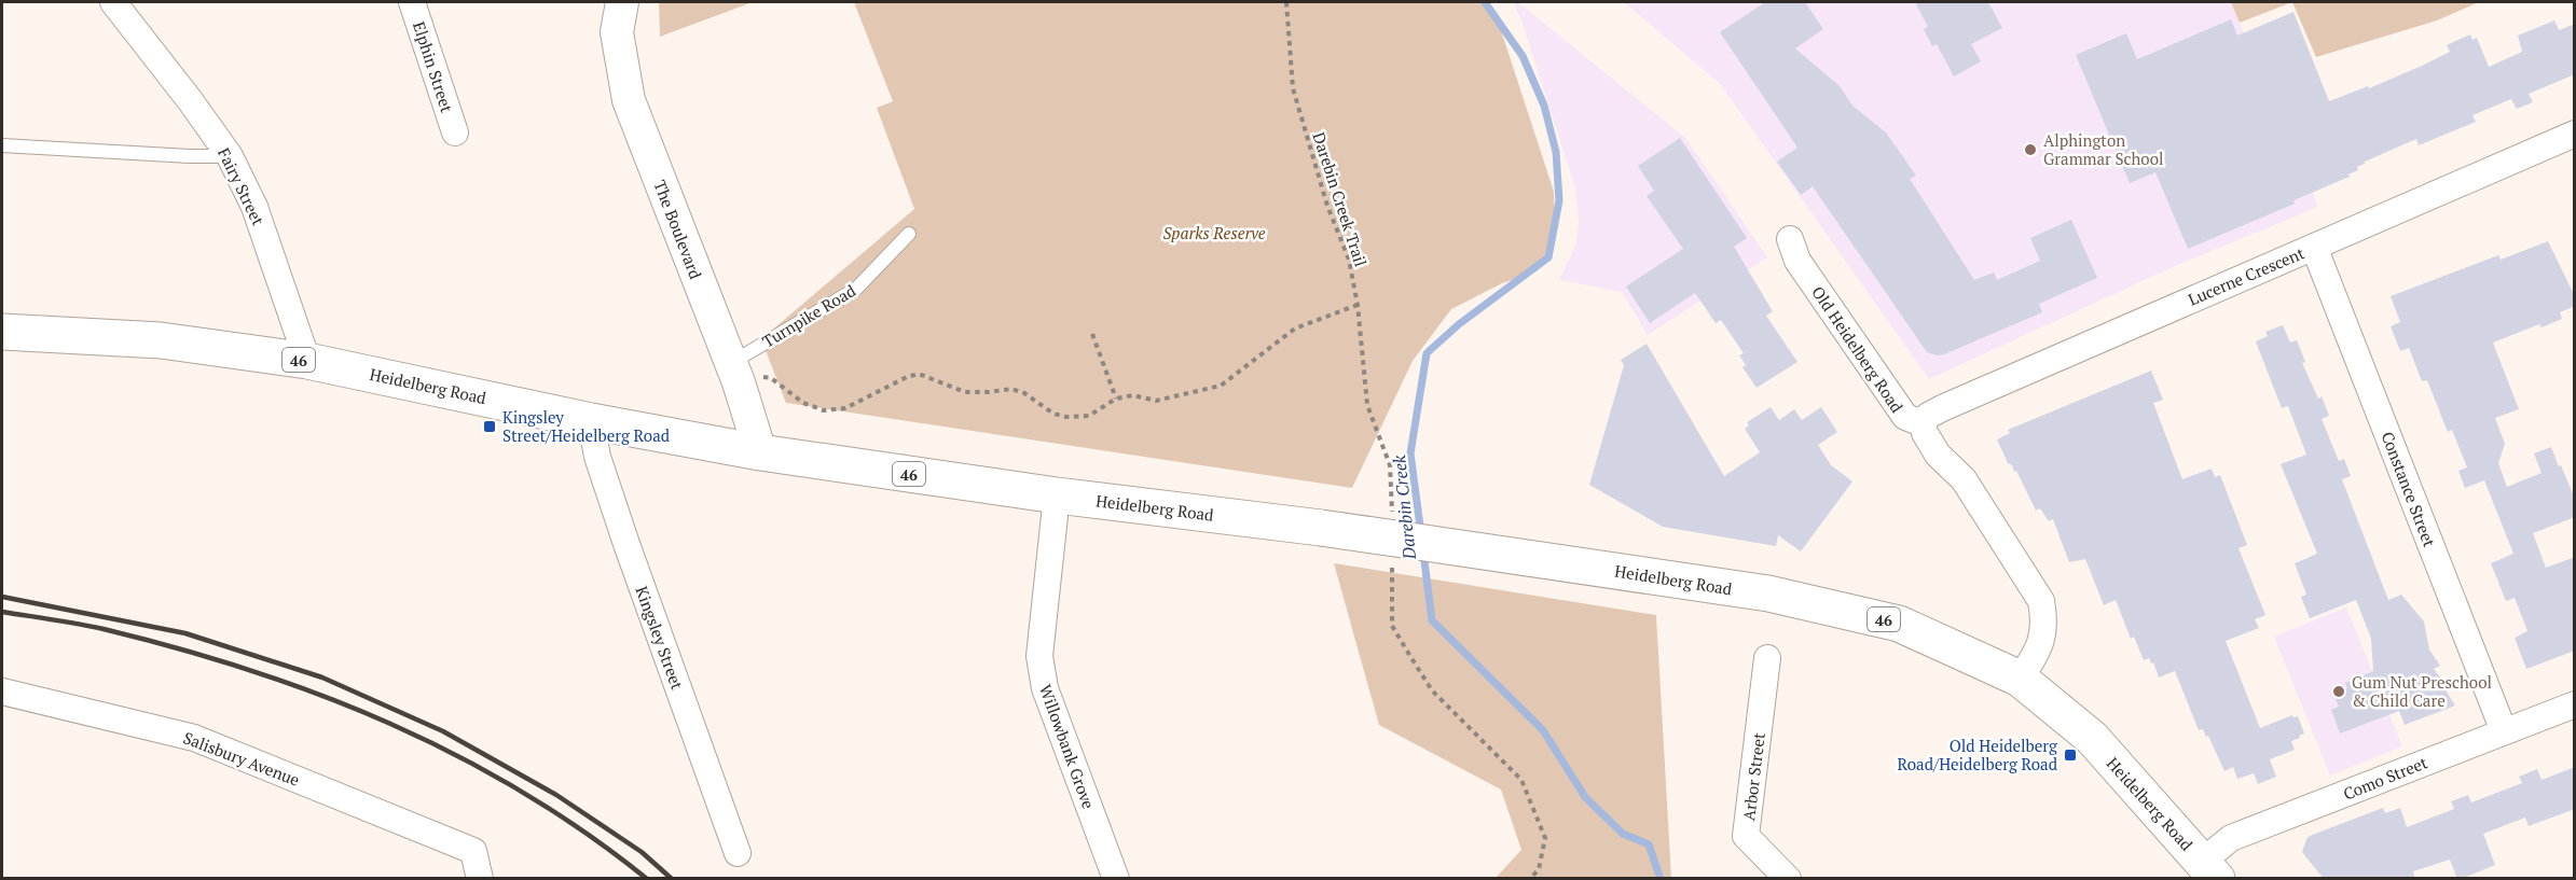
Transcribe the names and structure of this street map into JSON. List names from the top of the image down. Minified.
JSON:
{"streets":{"main road":["46","Heidelberg Road"],"street":["Elphin Street","Fairy Street","The Boulevard","Lucerne Crescent","Old Heidelberg Road","Constance Street","Kingsley Street","Willowbank Grove","Salisbury Avenue","Arbor Street","Como Street"],"lane":["Turnpike Road"],"path":["Darebin Creek Trail"]},"crossings":[["Fairy Street","Heidelberg Road"],["The Boulevard","Turnpike Road"],["The Boulevard","Heidelberg Road"],["Lucerne Crescent","Old Heidelberg Road"],["Lucerne Crescent","Constance Street"],["Old Heidelberg Road","Heidelberg Road"],["Heidelberg Road","Kingsley Street"],["Heidelberg Road","Willowbank Grove"],["Heidelberg Road","Como Street"],["Constance Street","Como Street"]],"water":["Darebin Creek"],"parks":["Sparks Reserve"],"places":{"other":["Alphington Grammar School","Gum Nut Preschool & Child Care"],"transit":["Kingsley Street/Heidelberg Road","Old Heidelberg Road/Heidelberg Road"]}}
